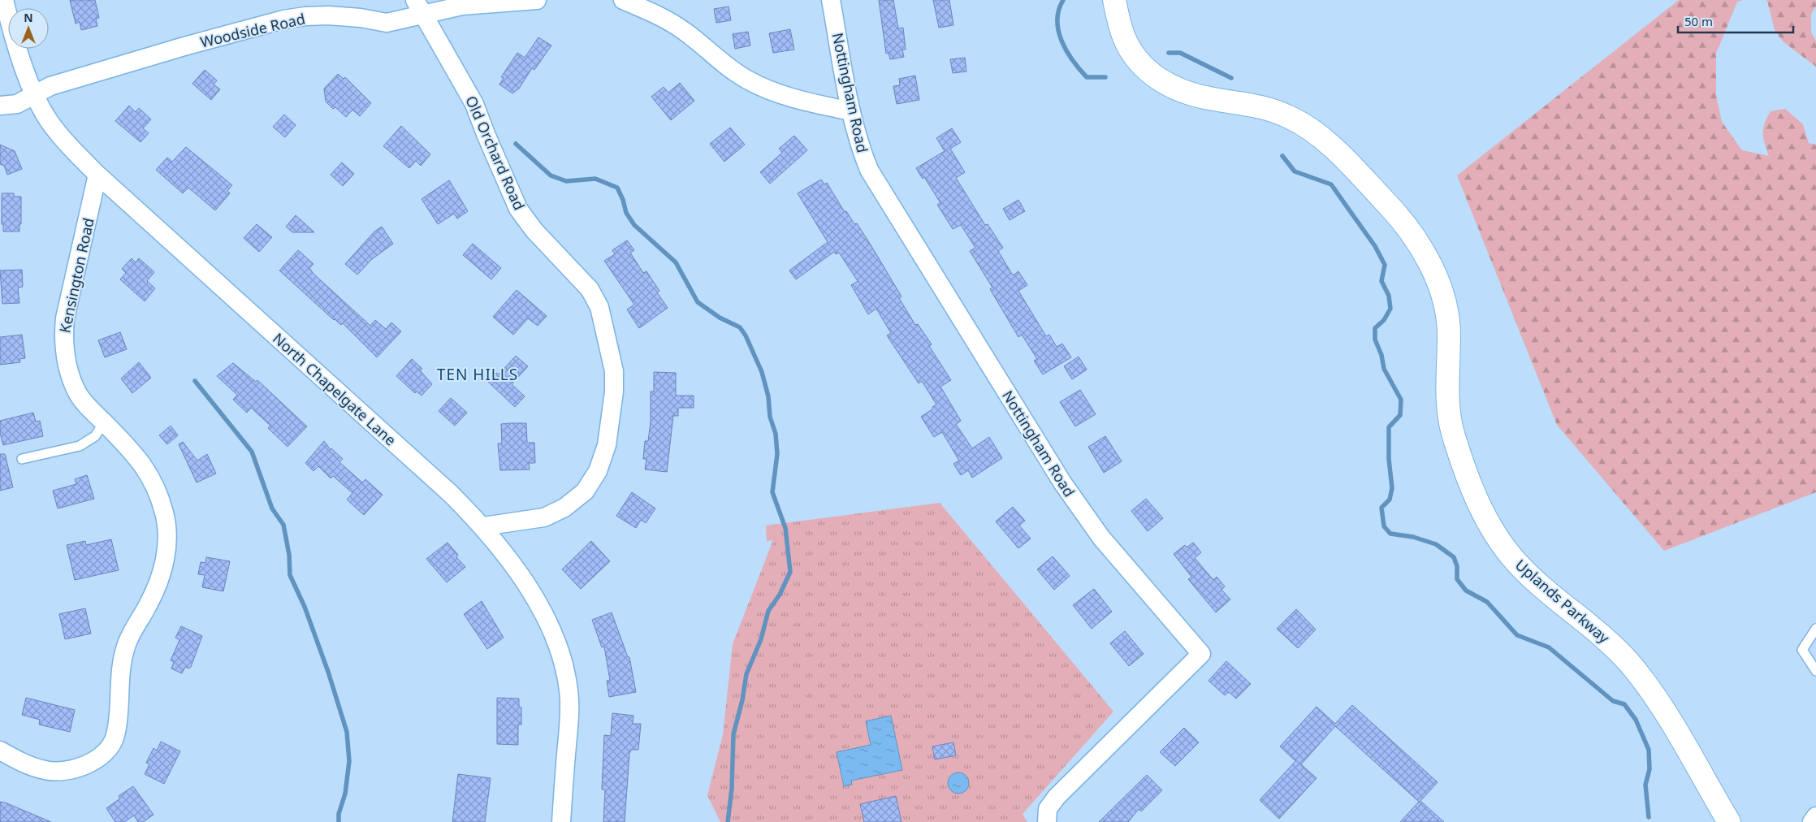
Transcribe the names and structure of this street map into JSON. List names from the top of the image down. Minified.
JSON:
{"streets":{"street":["Woodside Road","Nottingham Road","Old Orchard Road","Kensington Road","North Chapelgate Lane","Uplands Parkway"]},"crossings":[["Woodside Road","Old Orchard Road"],["Woodside Road","North Chapelgate Lane"],["Old Orchard Road","North Chapelgate Lane"],["Kensington Road","North Chapelgate Lane"]],"districts":["TEN HILLS"],"scale_bar":"50 m","north":"top"}
